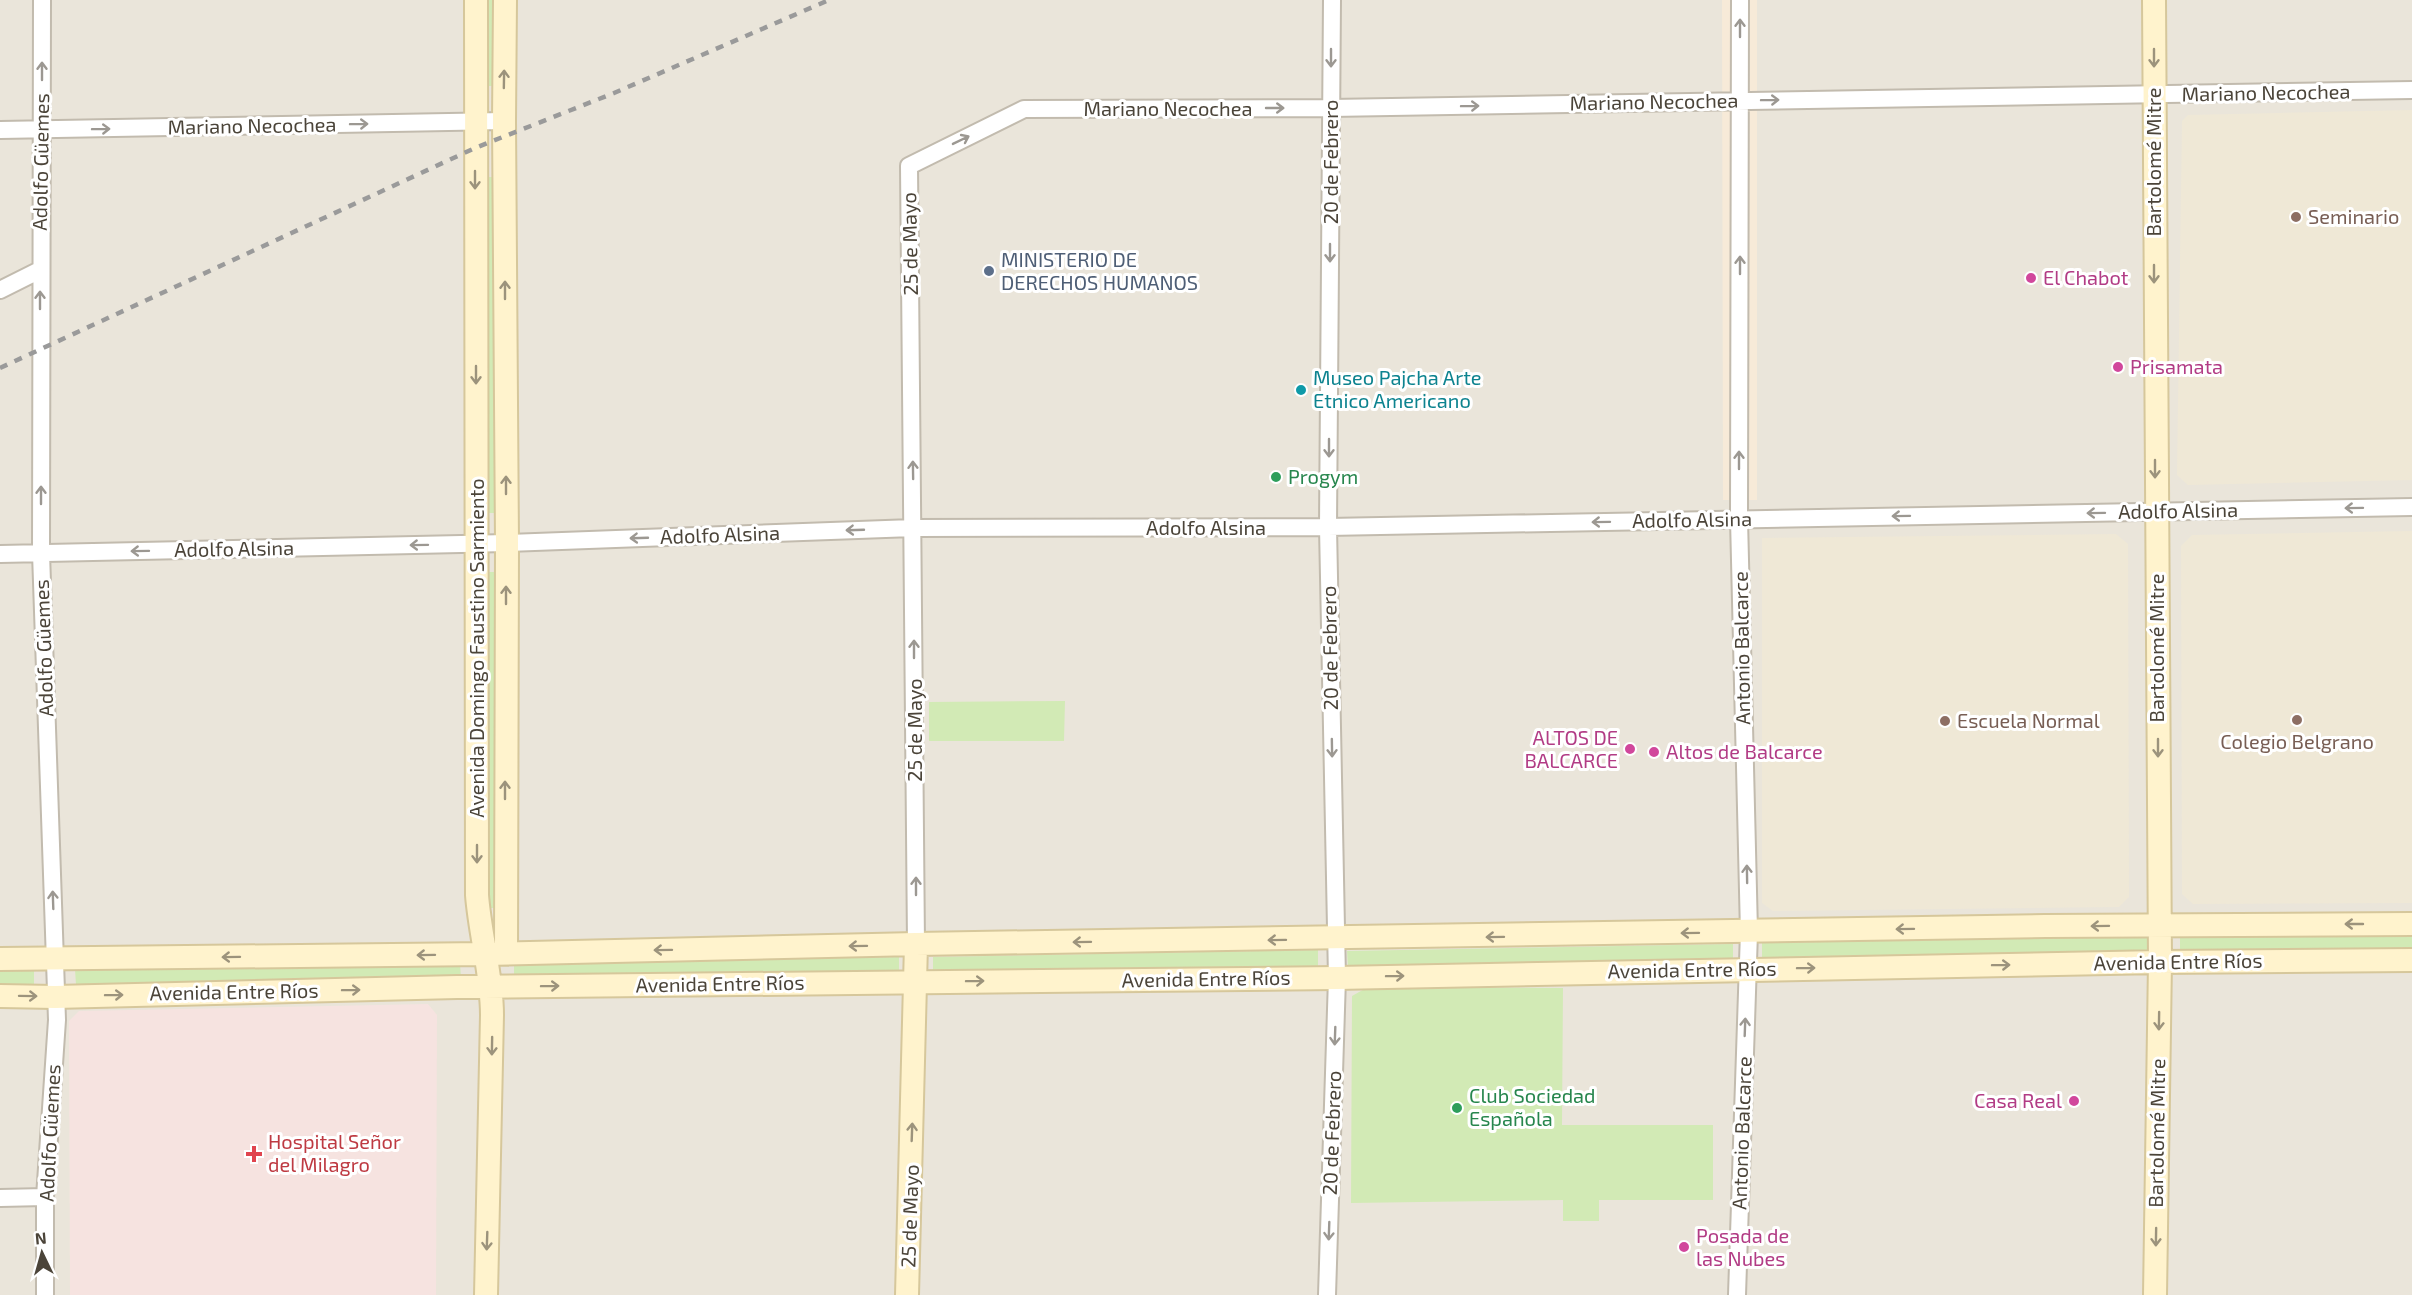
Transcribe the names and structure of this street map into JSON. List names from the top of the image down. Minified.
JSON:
{"streets":{"main road":["Bartolomé Mitre","25 de Mayo","Avenida Domingo Faustino Sarmiento","Avenida Entre Ríos"],"street":["Mariano Necochea","Adolfo Güemes","20 de Febrero","Adolfo Alsina","Antonio Balcarce"]},"crossings":[["Mariano Necochea","Adolfo Güemes"],["Mariano Necochea","20 de Febrero"],["Mariano Necochea","Bartolomé Mitre"],["Mariano Necochea","25 de Mayo"],["Mariano Necochea","Avenida Domingo Faustino Sarmiento"],["Mariano Necochea","Antonio Balcarce"],["Adolfo Güemes","Adolfo Alsina"],["Adolfo Güemes","Avenida Entre Ríos"],["20 de Febrero","Adolfo Alsina"],["20 de Febrero","Avenida Entre Ríos"],["Bartolomé Mitre","Adolfo Alsina"],["Bartolomé Mitre","Avenida Entre Ríos"],["25 de Mayo","Adolfo Alsina"],["25 de Mayo","Avenida Entre Ríos"],["Adolfo Alsina","Avenida Domingo Faustino Sarmiento"],["Adolfo Alsina","Antonio Balcarce"],["Avenida Domingo Faustino Sarmiento","Avenida Entre Ríos"],["Antonio Balcarce","Avenida Entre Ríos"]],"one_way":["Mariano Necochea","Adolfo Güemes","20 de Febrero","Bartolomé Mitre","25 de Mayo","Adolfo Alsina","Antonio Balcarce"],"places":{"other":["Seminario","MINISTERIO DE DERECHOS HUMANOS","El Chabot","Prisamata","Museo Pajcha Arte Etnico Americano","Progym","Colegio Belgrano","Escuela Normal","ALTOS DE BALCARCE","Altos de Balcarce","Casa Real","Club Sociedad Española","Posada de las Nubes"],"health":["Hospital Señor del Milagro"]},"north":"top"}
